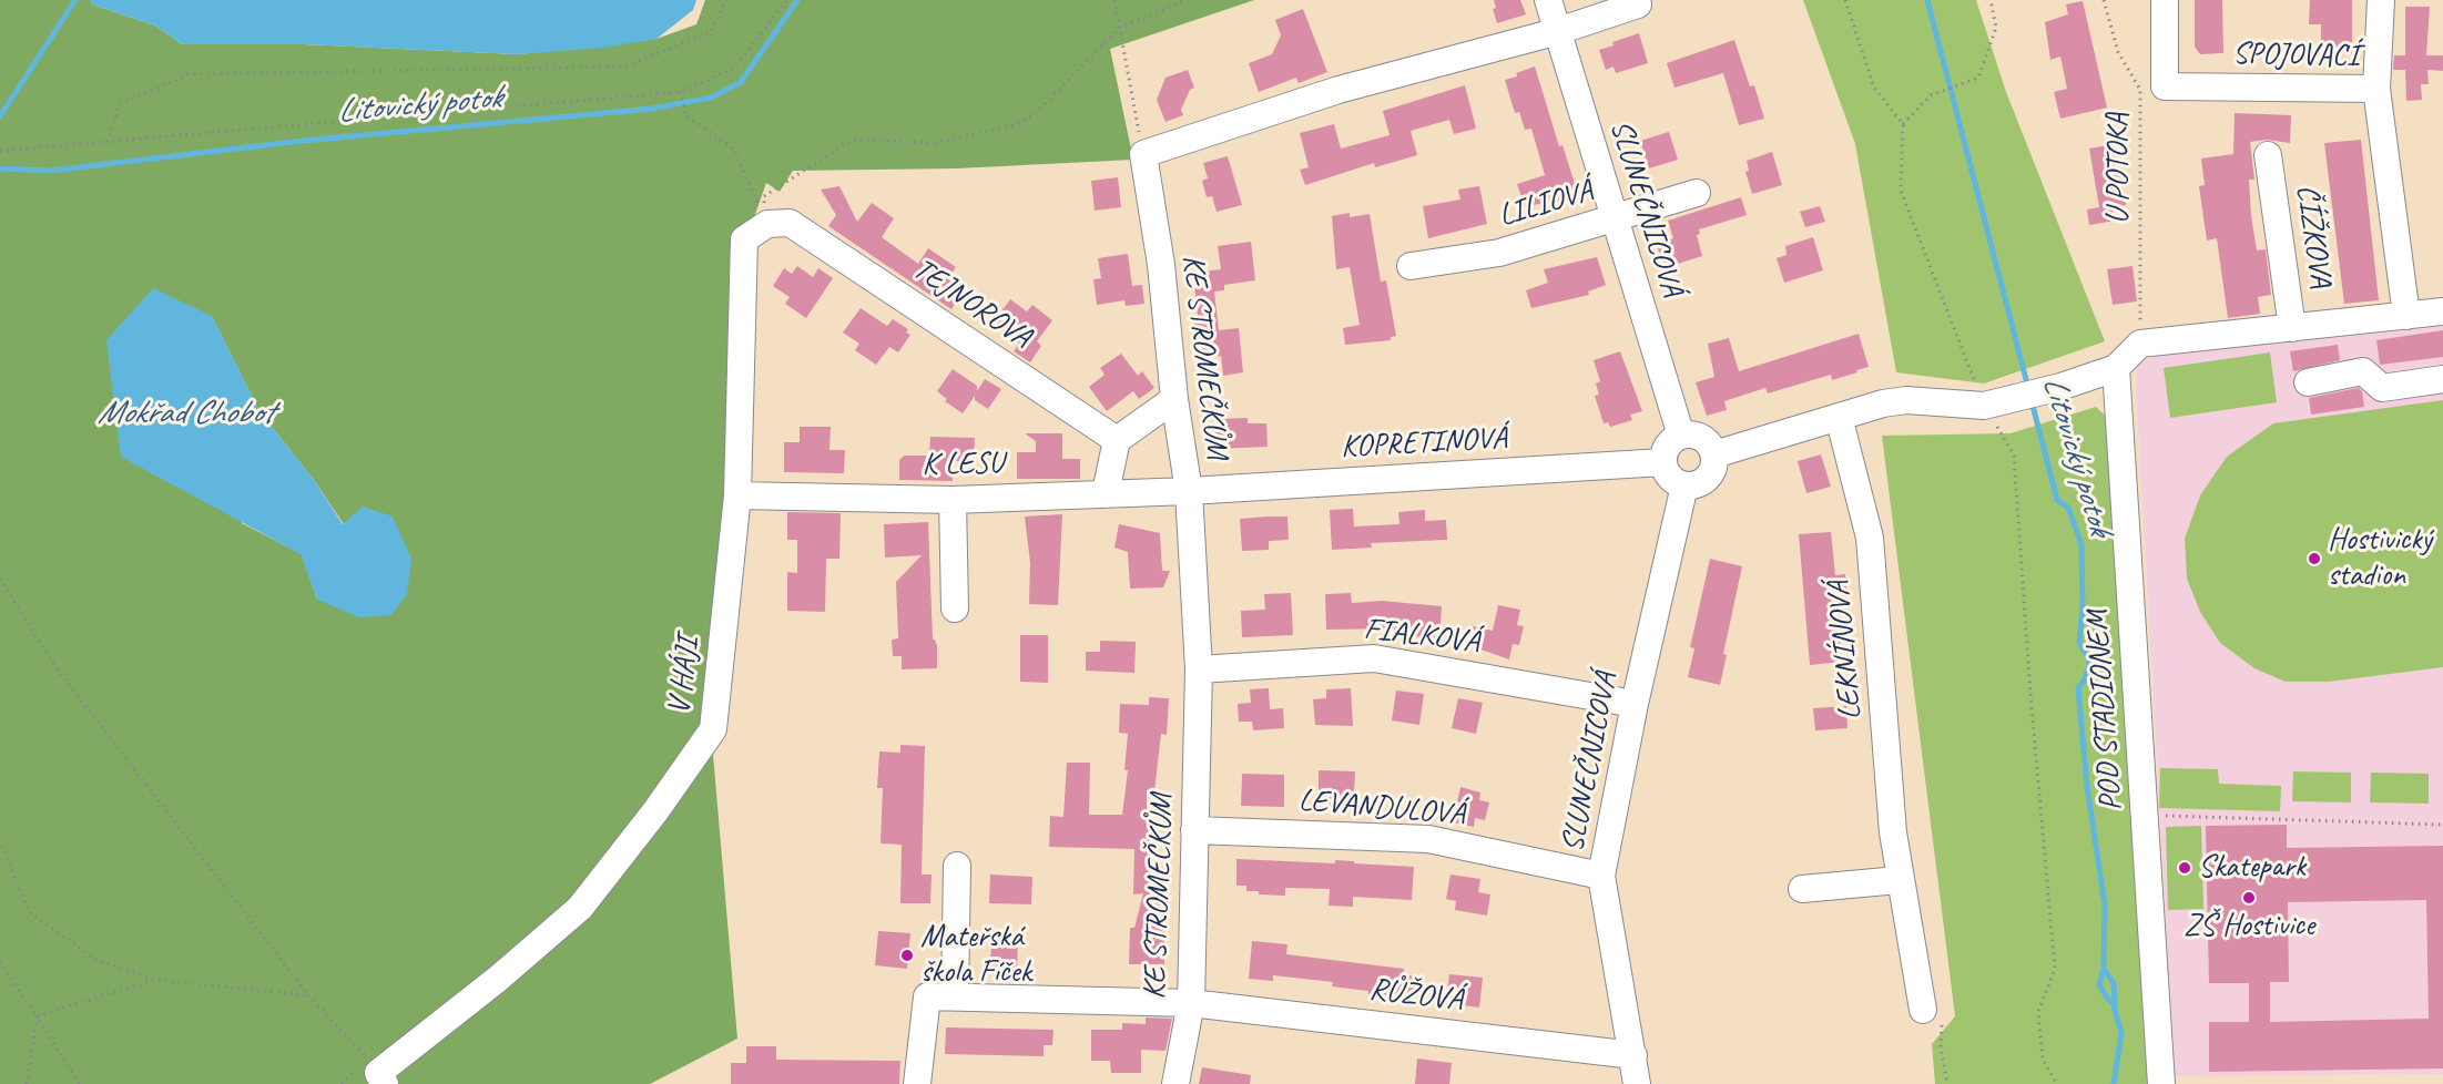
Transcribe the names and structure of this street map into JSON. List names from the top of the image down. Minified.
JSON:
{"streets":{"street":["SPOJOVACÍ","LILIOVÁ","SLUNEČNICOVÁ","ČÍŽKOVA","TEJNOROVA","KE STROMEČKŮM","KOPRETINOVÁ","K LESU","FIALKOVÁ","LEKNÍNOVÁ","V HÁJI","POD STADIONEM","LEVANDULOVÁ","RŮŽOVÁ"],"path":["U POTOKA"]},"crossings":[["U POTOKA","ČÍŽKOVA"],["LILIOVÁ","SLUNEČNICOVÁ"],["SLUNEČNICOVÁ","KOPRETINOVÁ"],["SLUNEČNICOVÁ","FIALKOVÁ"],["SLUNEČNICOVÁ","LEVANDULOVÁ"],["SLUNEČNICOVÁ","RŮŽOVÁ"],["TEJNOROVA","V HÁJI"],["KE STROMEČKŮM","KOPRETINOVÁ"],["KE STROMEČKŮM","K LESU"],["KE STROMEČKŮM","FIALKOVÁ"],["KE STROMEČKŮM","LEVANDULOVÁ"],["KE STROMEČKŮM","RŮŽOVÁ"],["KOPRETINOVÁ","K LESU"],["K LESU","V HÁJI"]],"water":["Litovický potok","Mokřad Chobot"],"places":["Hostivický stadion","Skatepark","ZŠ Hostivice","Mateřská škola Fíček"]}
